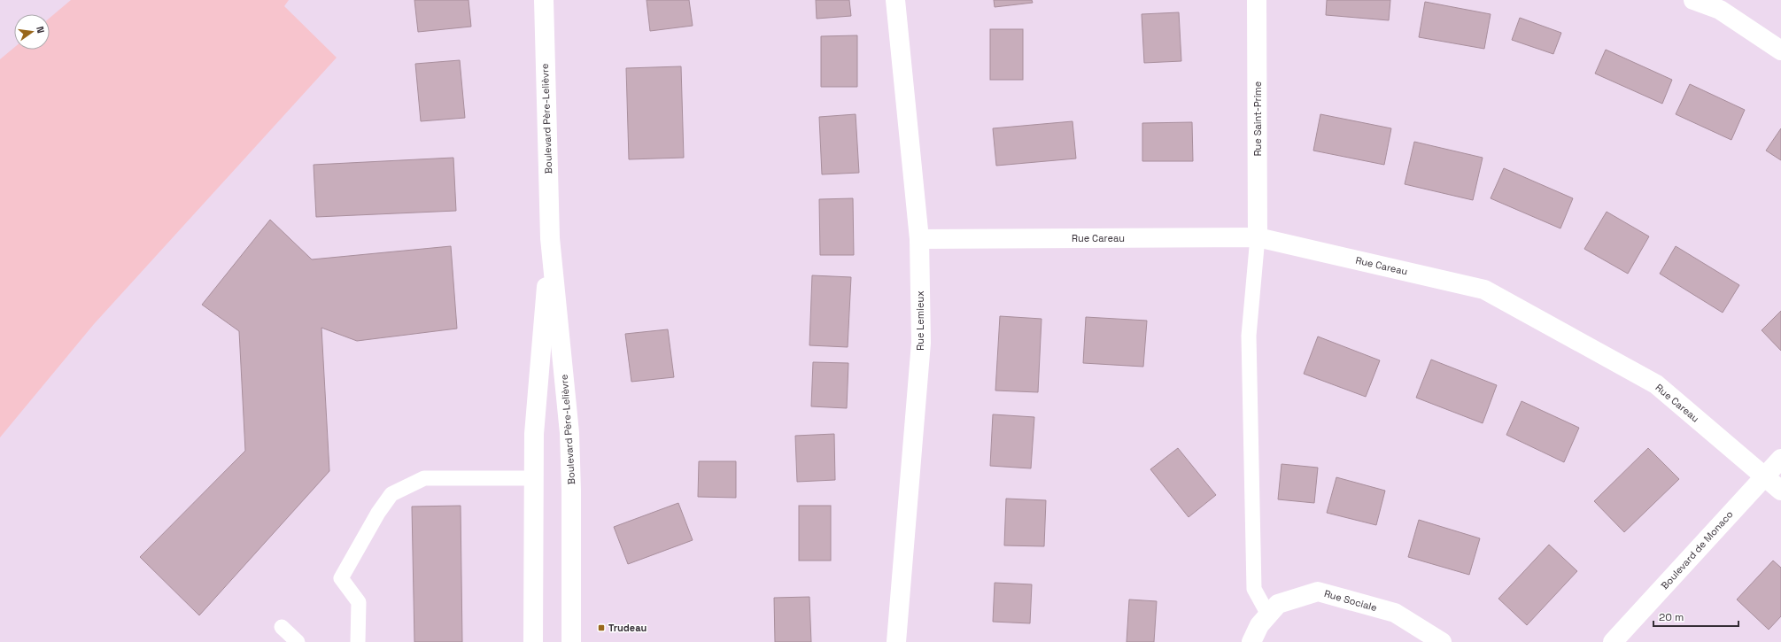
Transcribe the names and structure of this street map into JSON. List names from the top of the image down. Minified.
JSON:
{"streets":{"street":["Boulevard Père-Lelièvre","Rue Saint-Prime","Rue Careau","Rue Lemieux","Boulevard de Monaco","Rue Sociale"]},"crossings":[["Rue Saint-Prime","Rue Careau"],["Rue Careau","Rue Lemieux"],["Rue Careau","Boulevard de Monaco"]],"places":{"transit":["Trudeau"]},"scale_bar":"20 m","north":"right"}
